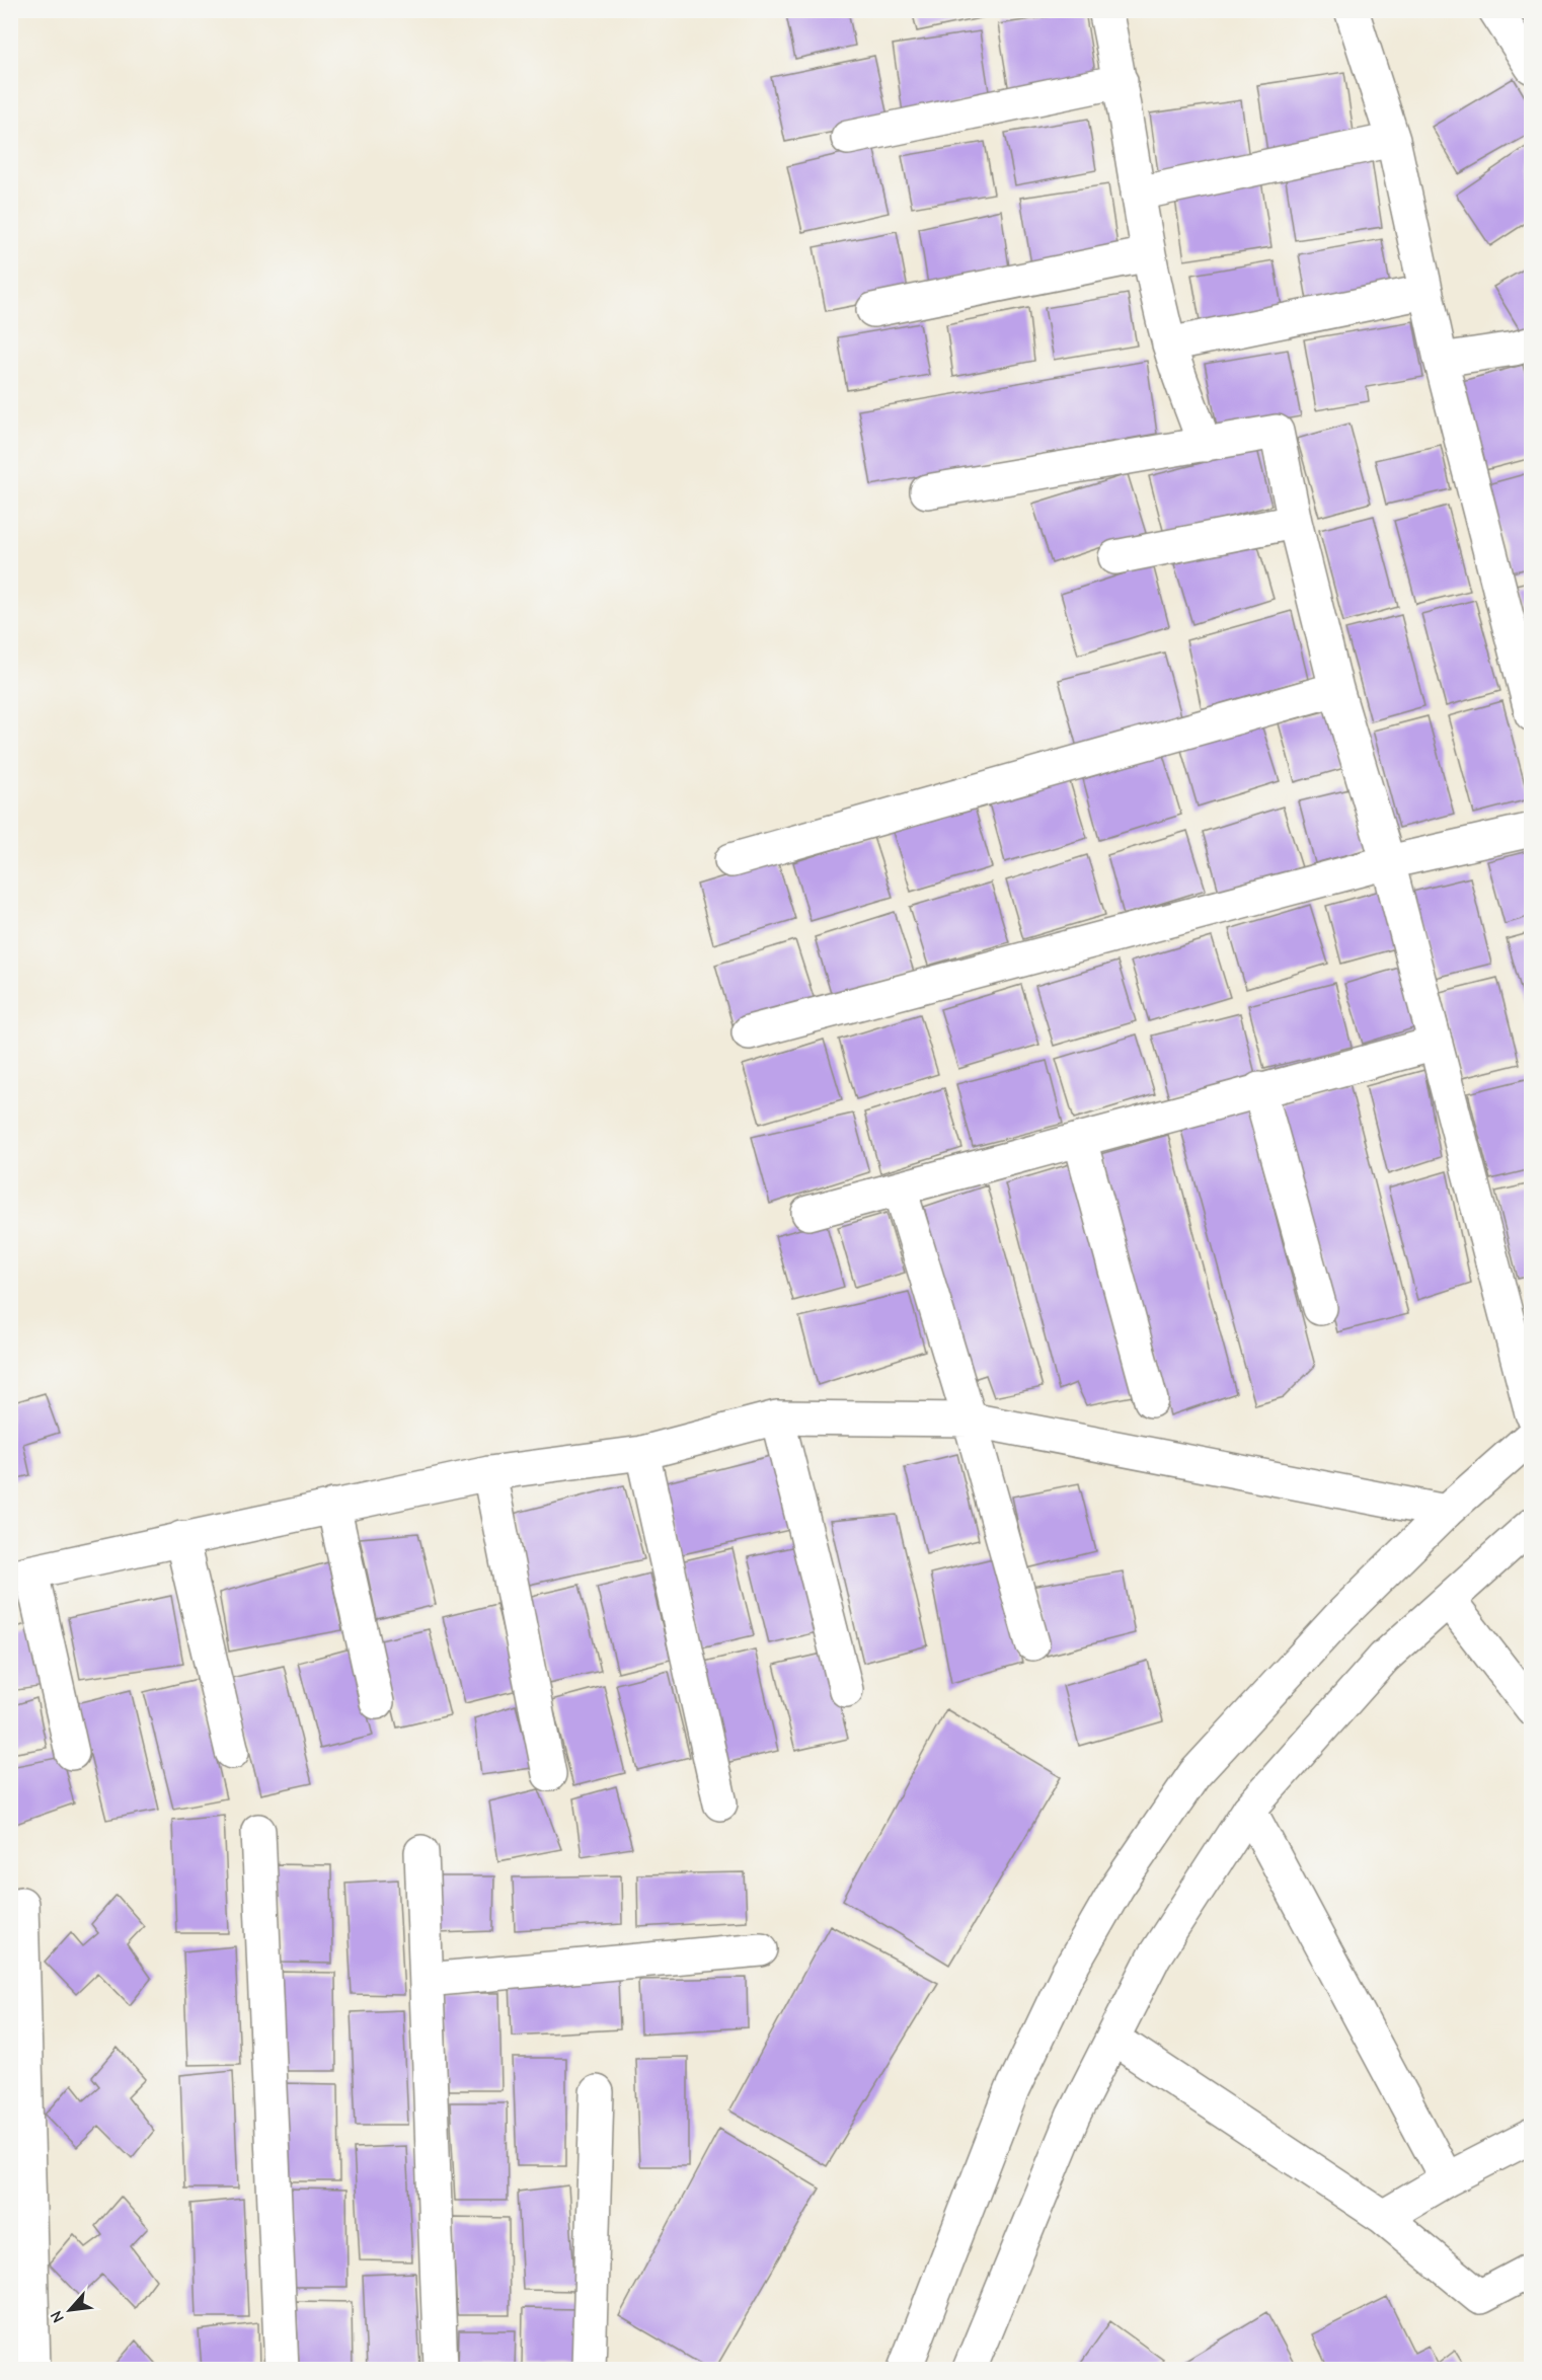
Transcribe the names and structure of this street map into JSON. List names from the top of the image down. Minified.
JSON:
{"north":"bottom left"}
